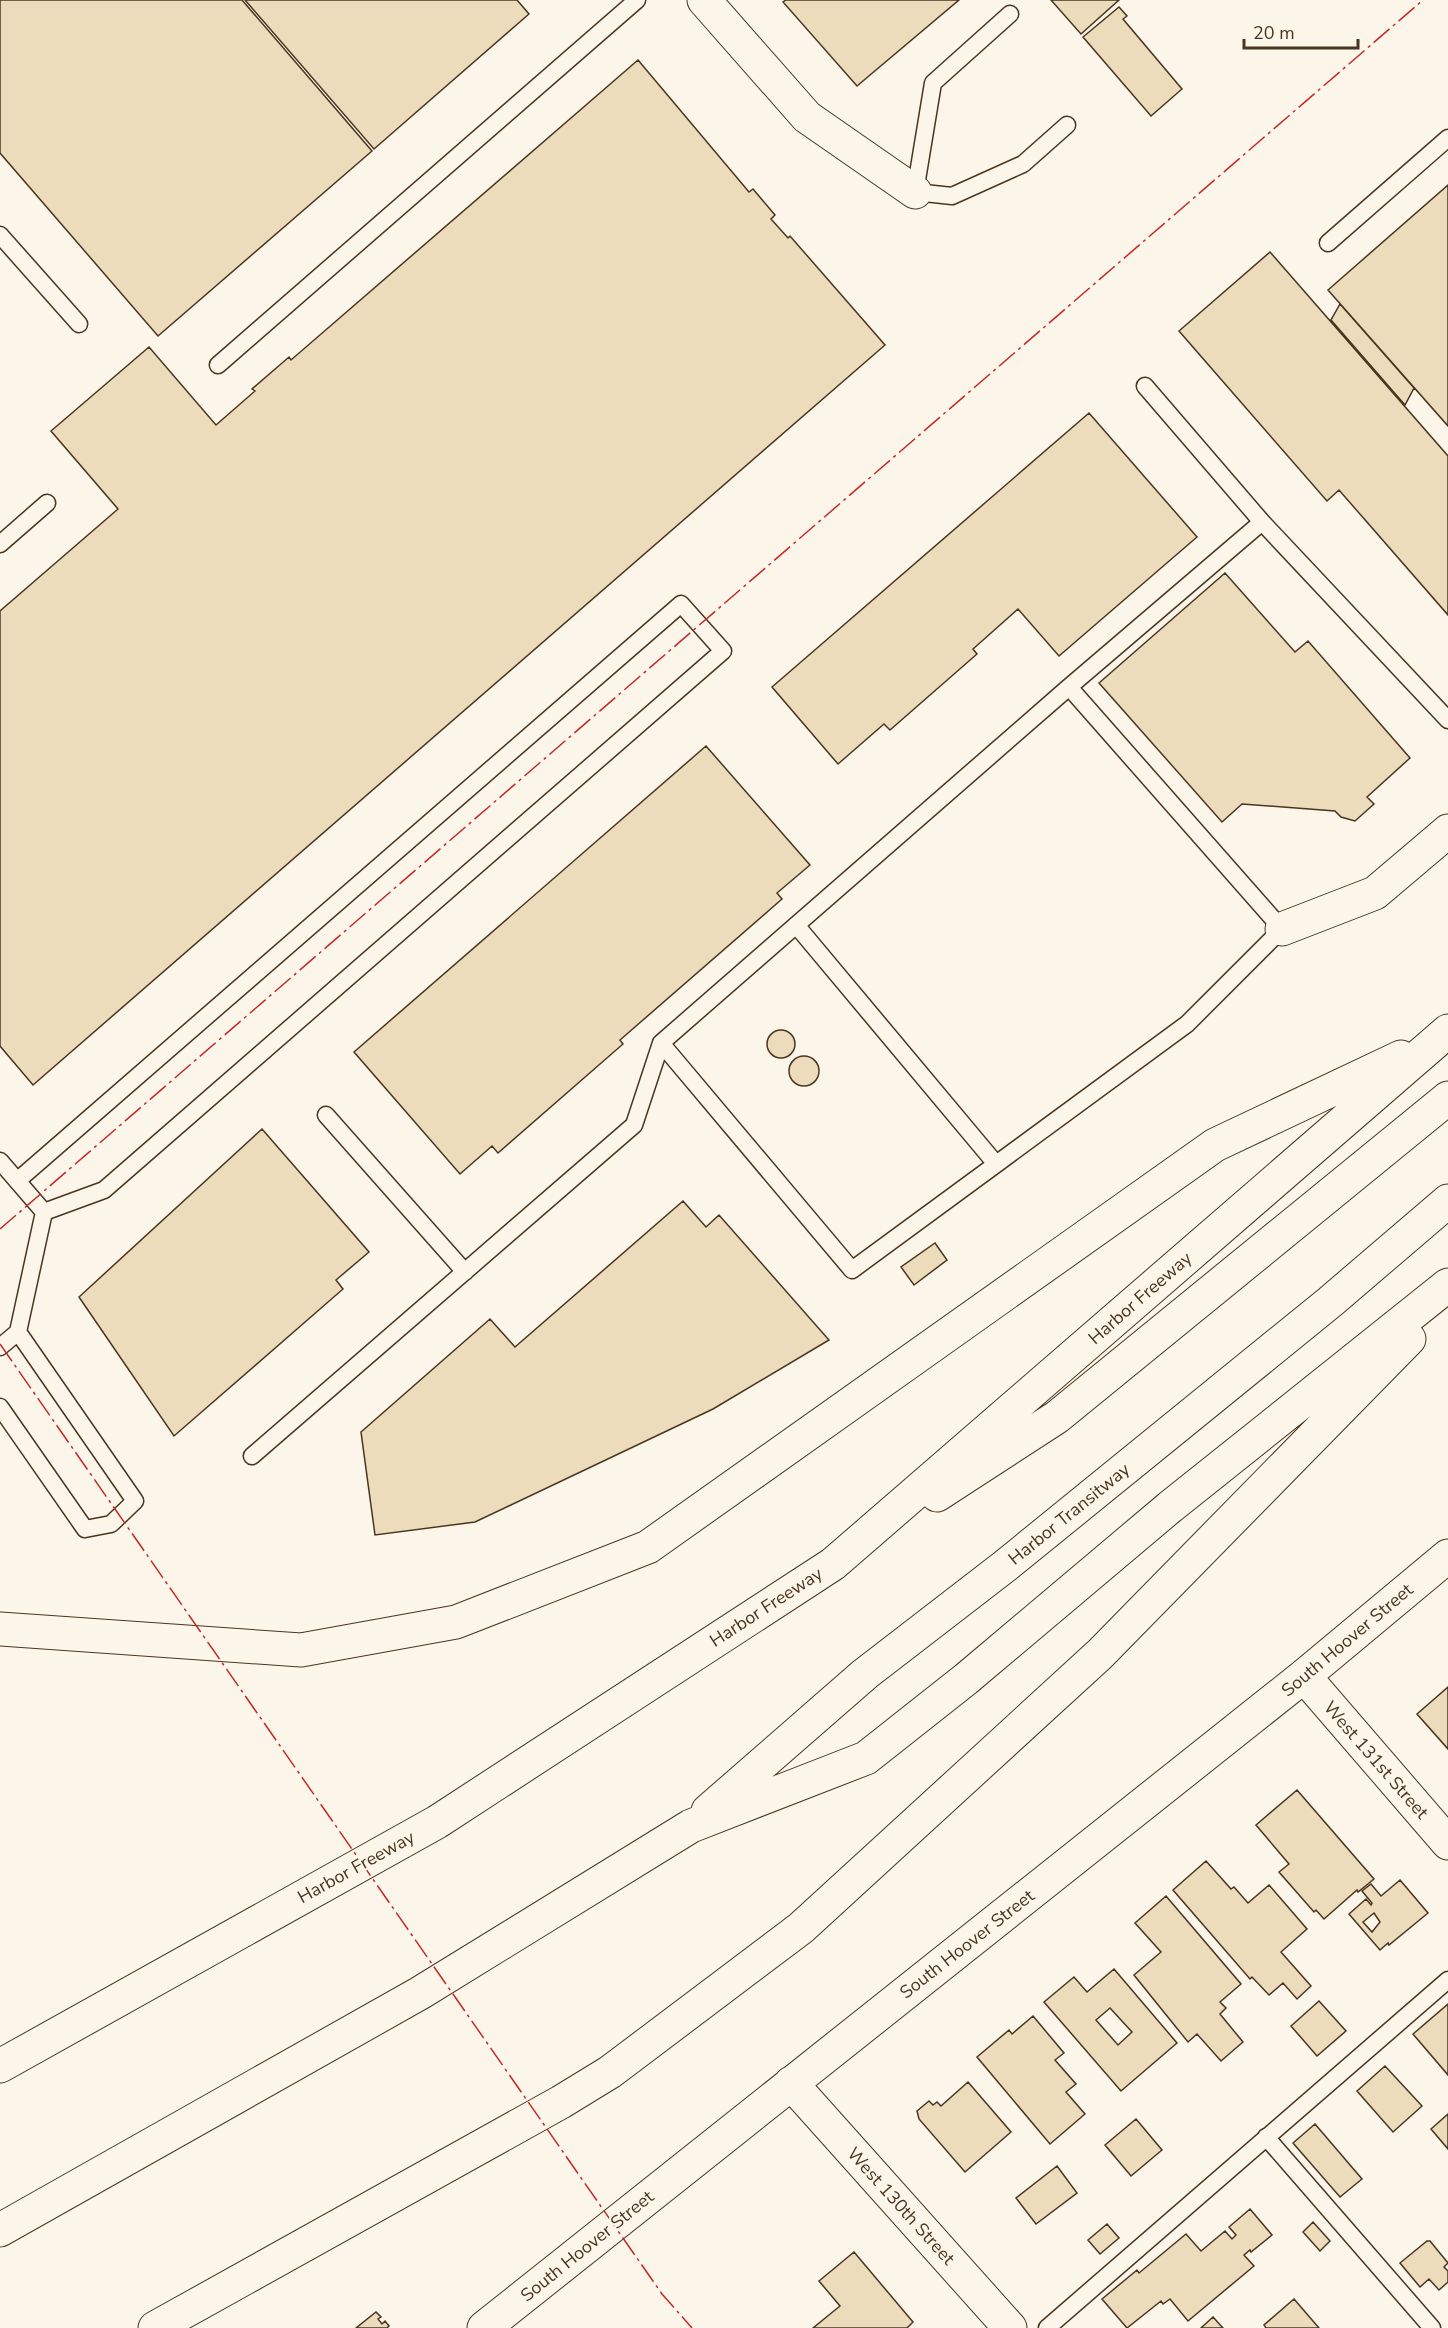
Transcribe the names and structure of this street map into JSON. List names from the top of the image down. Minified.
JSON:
{"streets":{"main road":["Harbor Freeway","Harbor Transitway","South Hoover Street","West 131st Street","West 130th Street"]},"crossings":[["South Hoover Street","West 131st Street"],["South Hoover Street","West 130th Street"]],"scale_bar":"20 m"}
